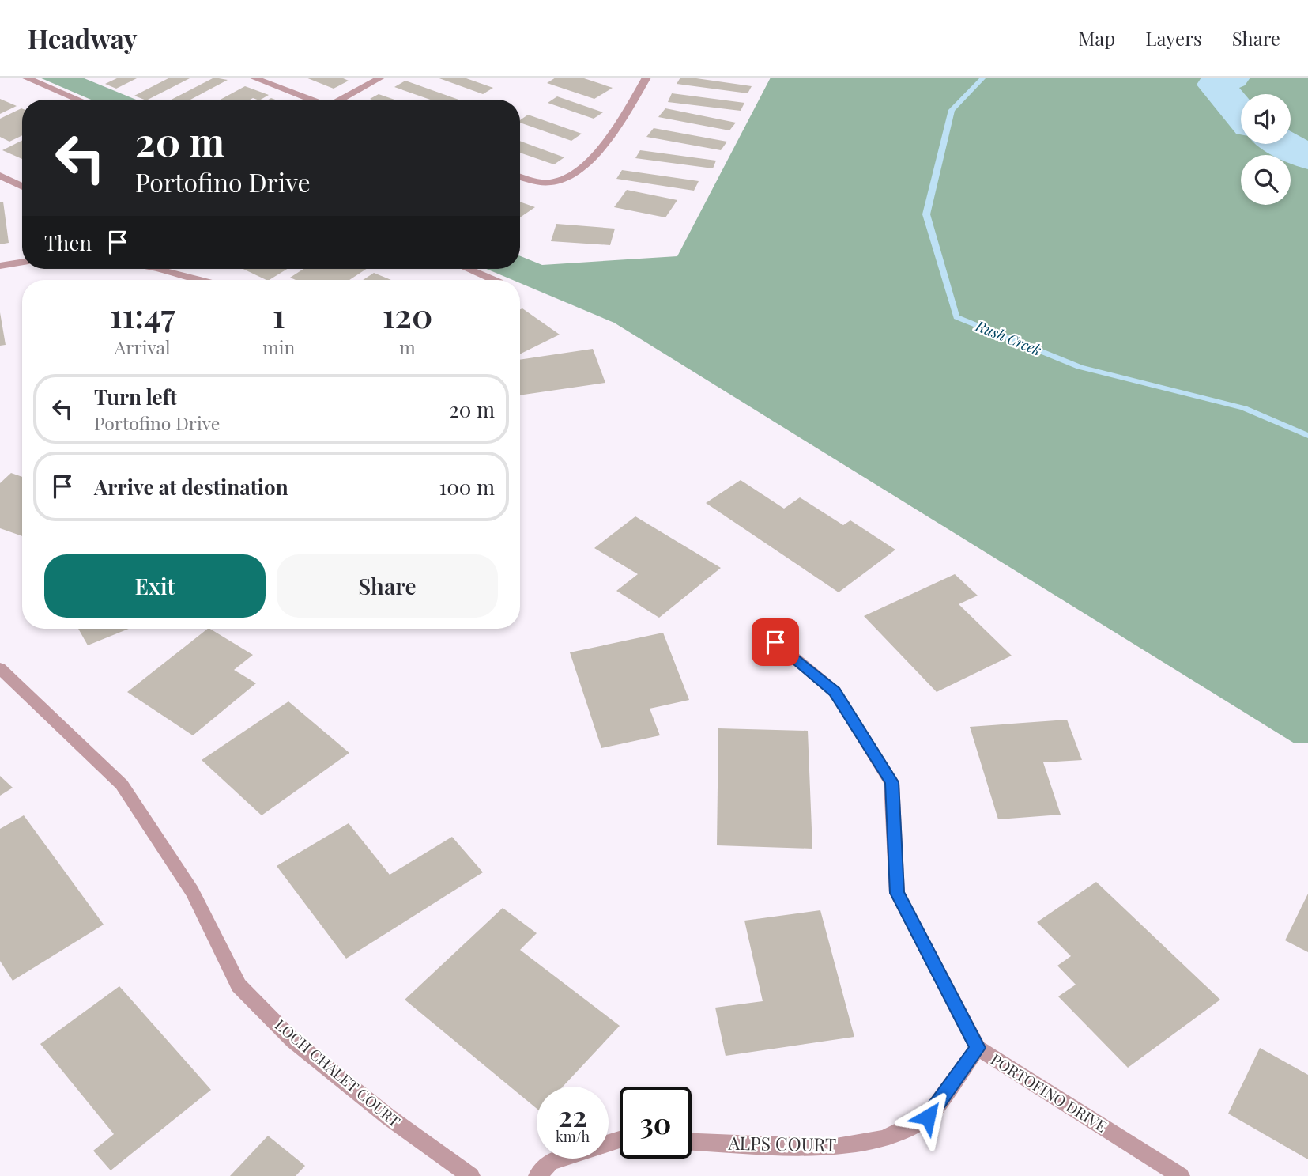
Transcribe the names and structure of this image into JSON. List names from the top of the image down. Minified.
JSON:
{"streets":{"street":["LOCH CHALET COURT","PORTOFINO DRIVE","ALPS COURT"]},"crossings":[["PORTOFINO DRIVE","ALPS COURT"]],"water":["Rush Creek"],"page":{"header":"Headway","nav":["Map","Layers","Share"],"turn":["20 m","Portofino Drive"],"then":"Then","eta":["11:47","Arrival","1","min","120","m"],"list":[{"name":"Turn left","note":"Portofino Drive","value":"20 m"},{"name":"Arrive at destination","value":"100 m"}],"buttons":["Exit","Share"],"speed":"22 km/h","limit":"30"}}
